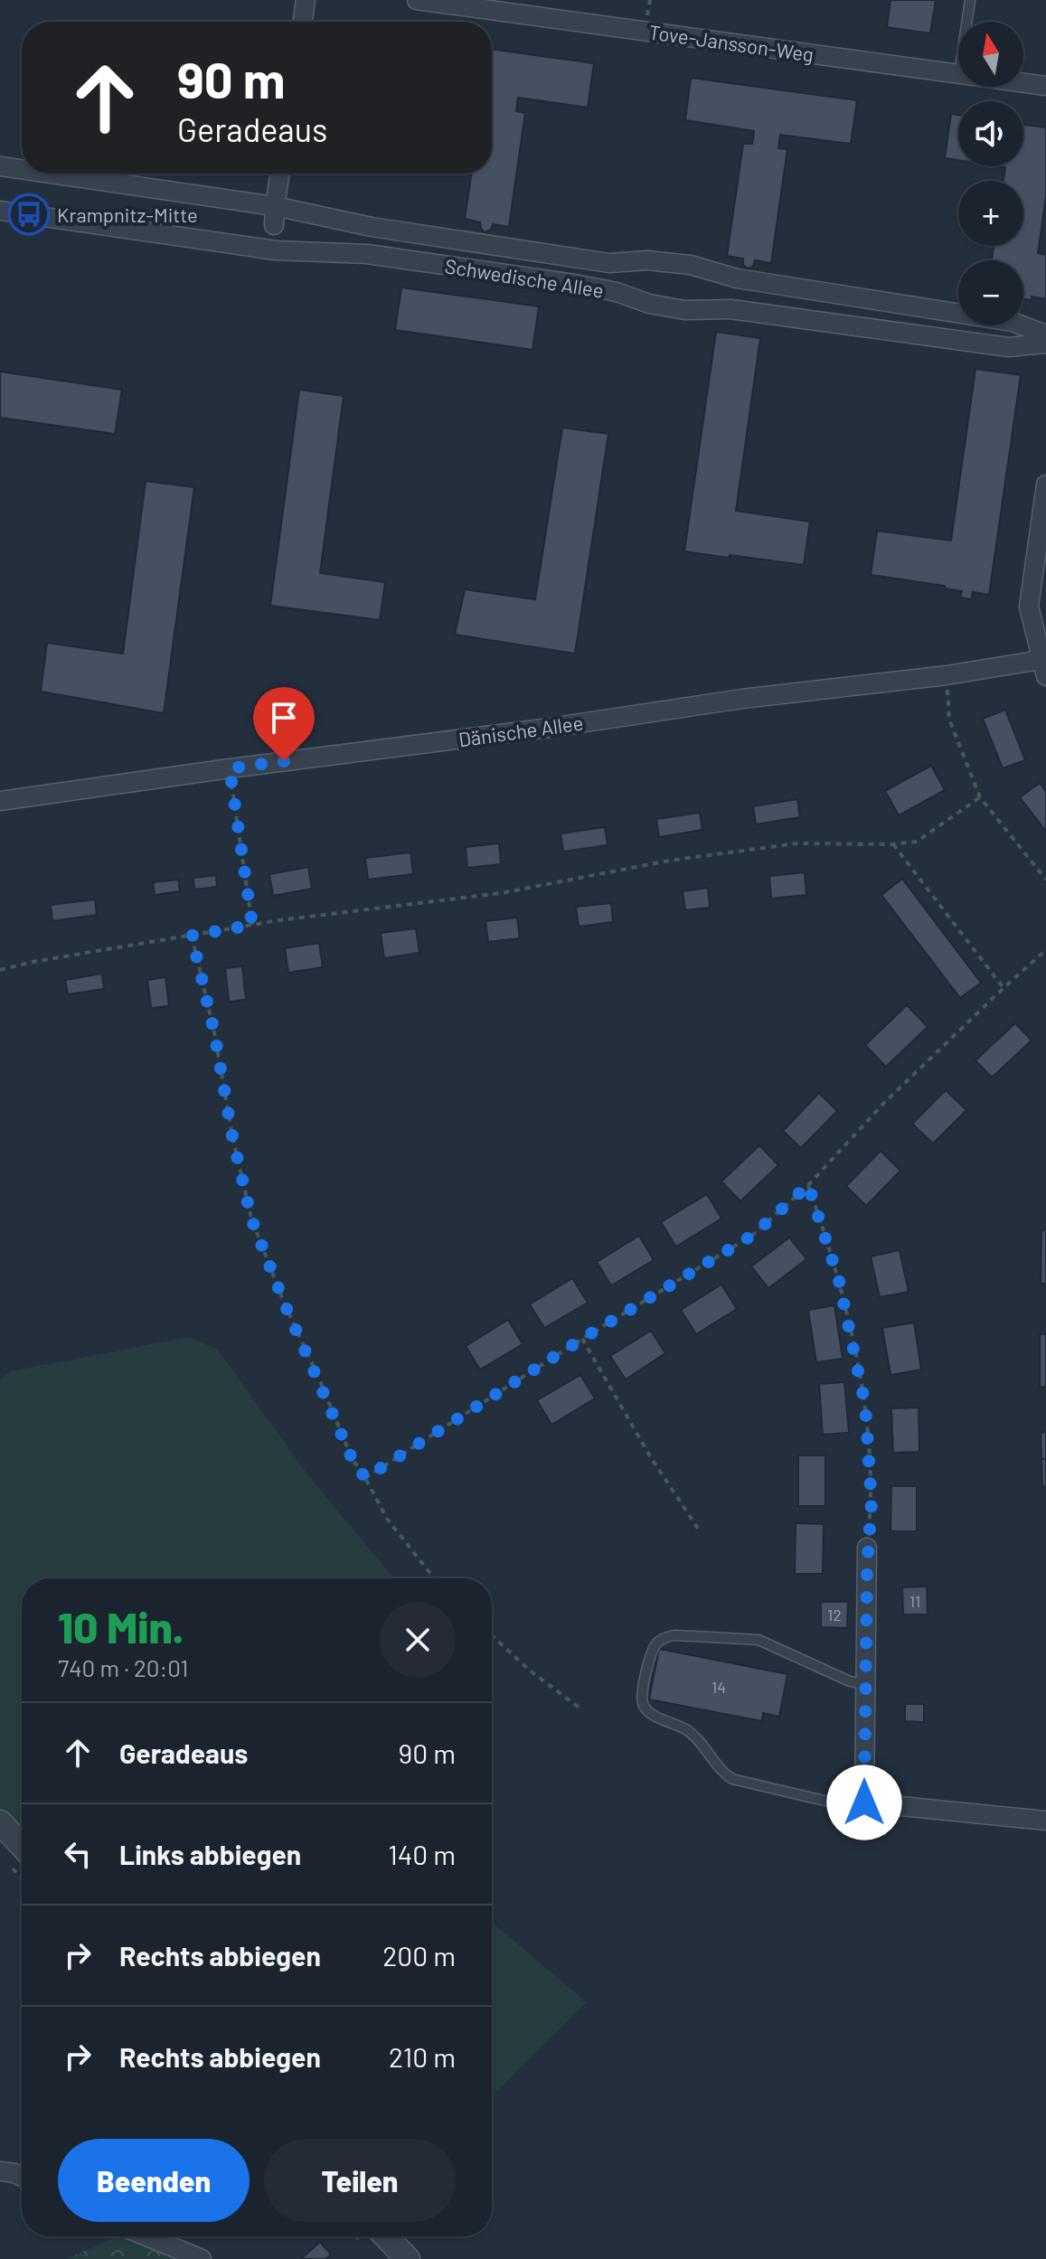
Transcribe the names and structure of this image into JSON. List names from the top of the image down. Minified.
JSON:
{"streets":{"street":["Tove-Jansson-Weg","Schwedische Allee","Dänische Allee"]},"places":{"bus stop":["Krampnitz-Mitte"]},"house_numbers":["11","12","14"],"north":"top","page":{"map_buttons":["+","−"],"turn":["90 m","Geradeaus"],"heading":["10 Min.","740 m · 20:01"],"list":[{"name":"Geradeaus","value":"90 m"},{"name":"Links abbiegen","value":"140 m"},{"name":"Rechts abbiegen","value":"200 m"},{"name":"Rechts abbiegen","value":"210 m"}],"buttons":["Beenden","Teilen"]}}
